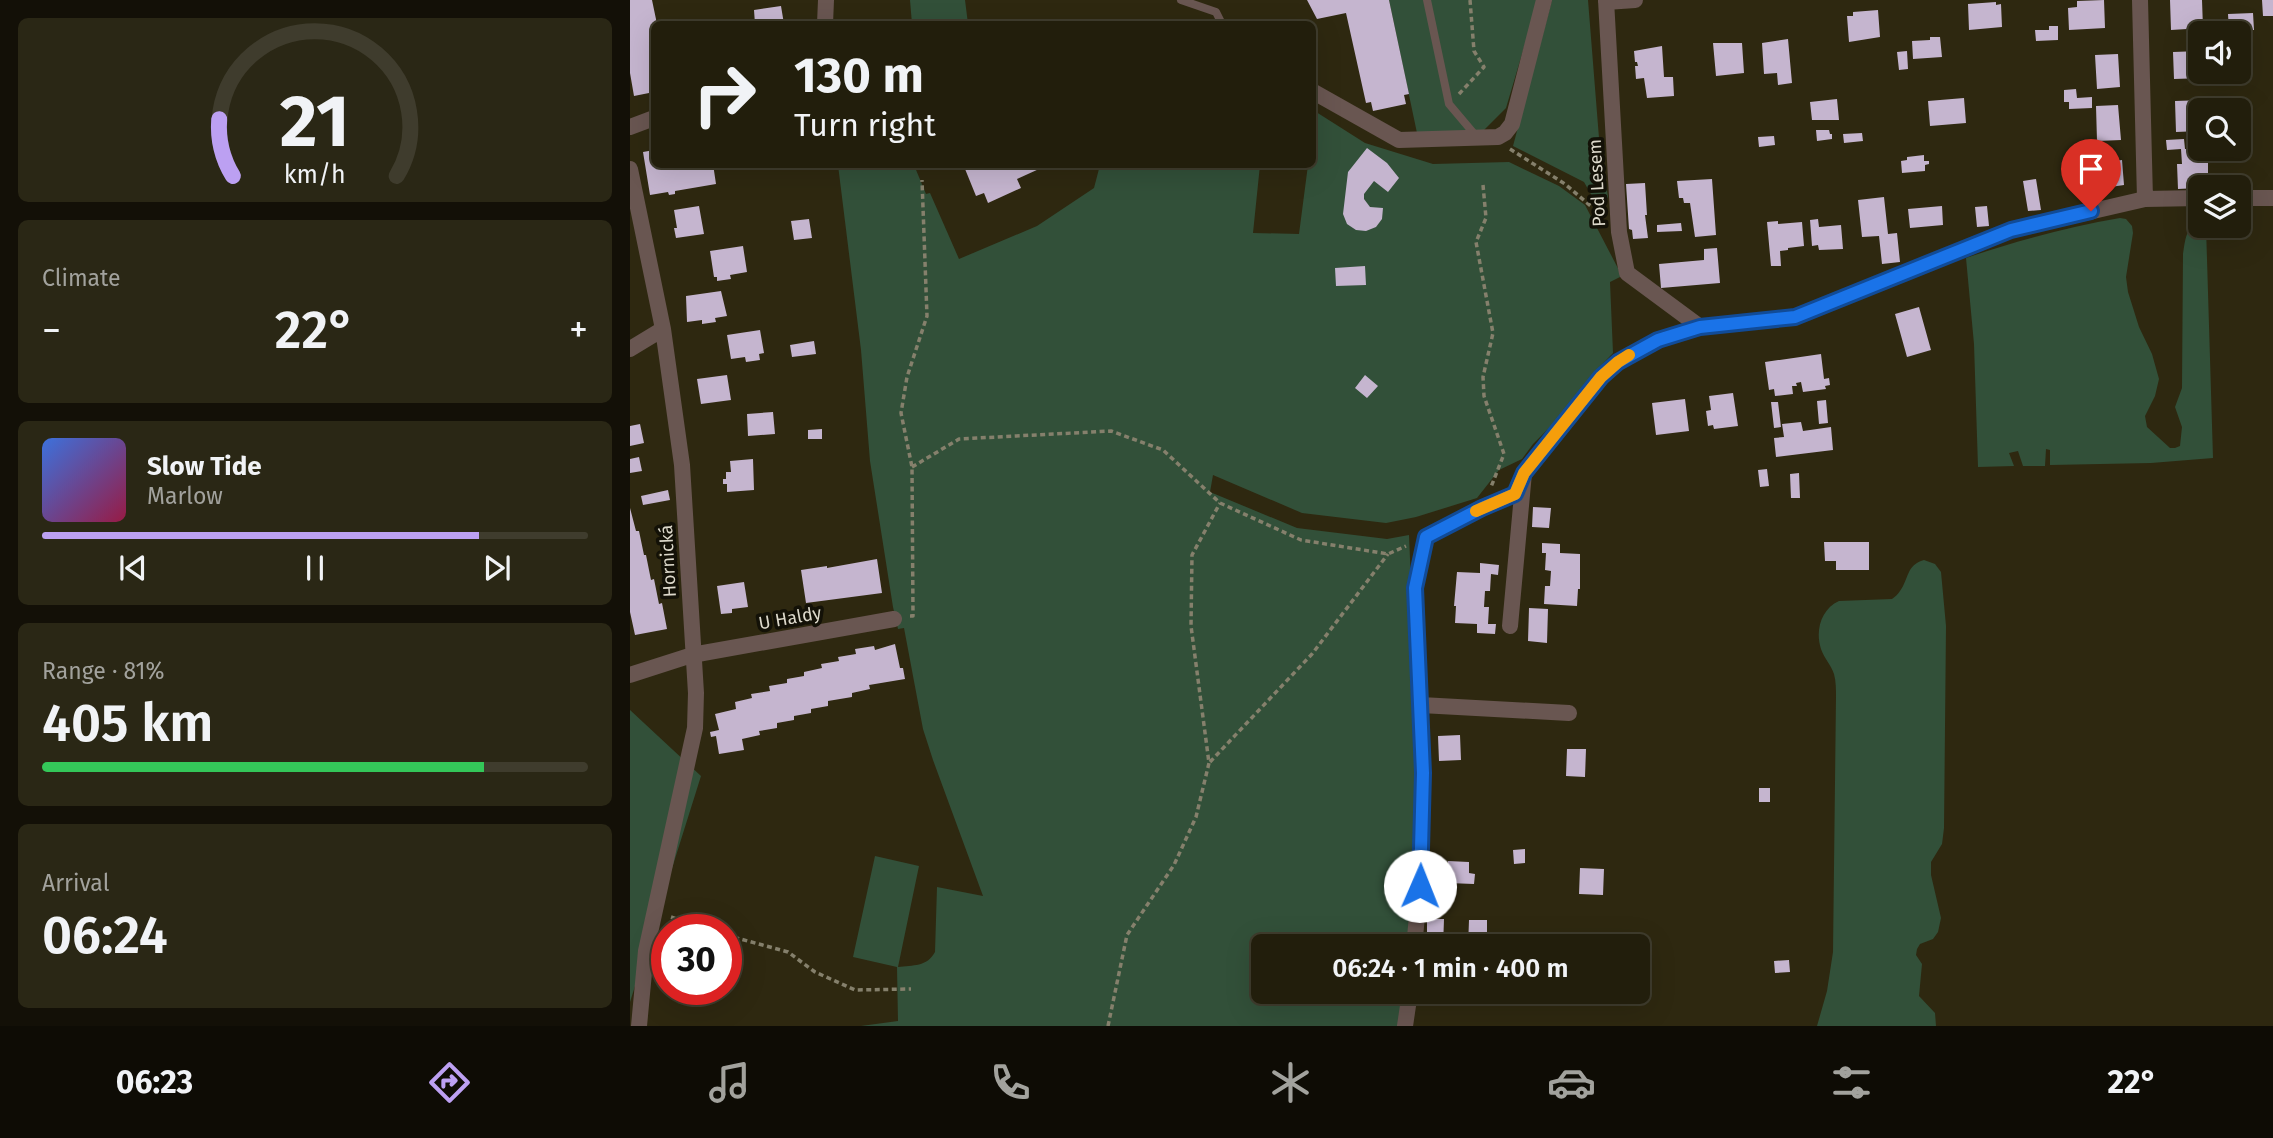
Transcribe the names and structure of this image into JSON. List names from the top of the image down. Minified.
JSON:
{"streets":{"street":["Pod Lesem","Hornická","U Haldy"]},"crossings":[["Hornická","U Haldy"]],"page":{"turn":["130 m","Turn right"],"tile":["Climate",["Range · 81%","405 km"],["Arrival","06:24"]],"heat":["−","22°","+"],"song":["Slow Tide","Marlow"],"limit":"30","trip":"06:24 · 1 min · 400 m","tabs":["06:23","22°"],"gauge":["21","km/h"]}}
